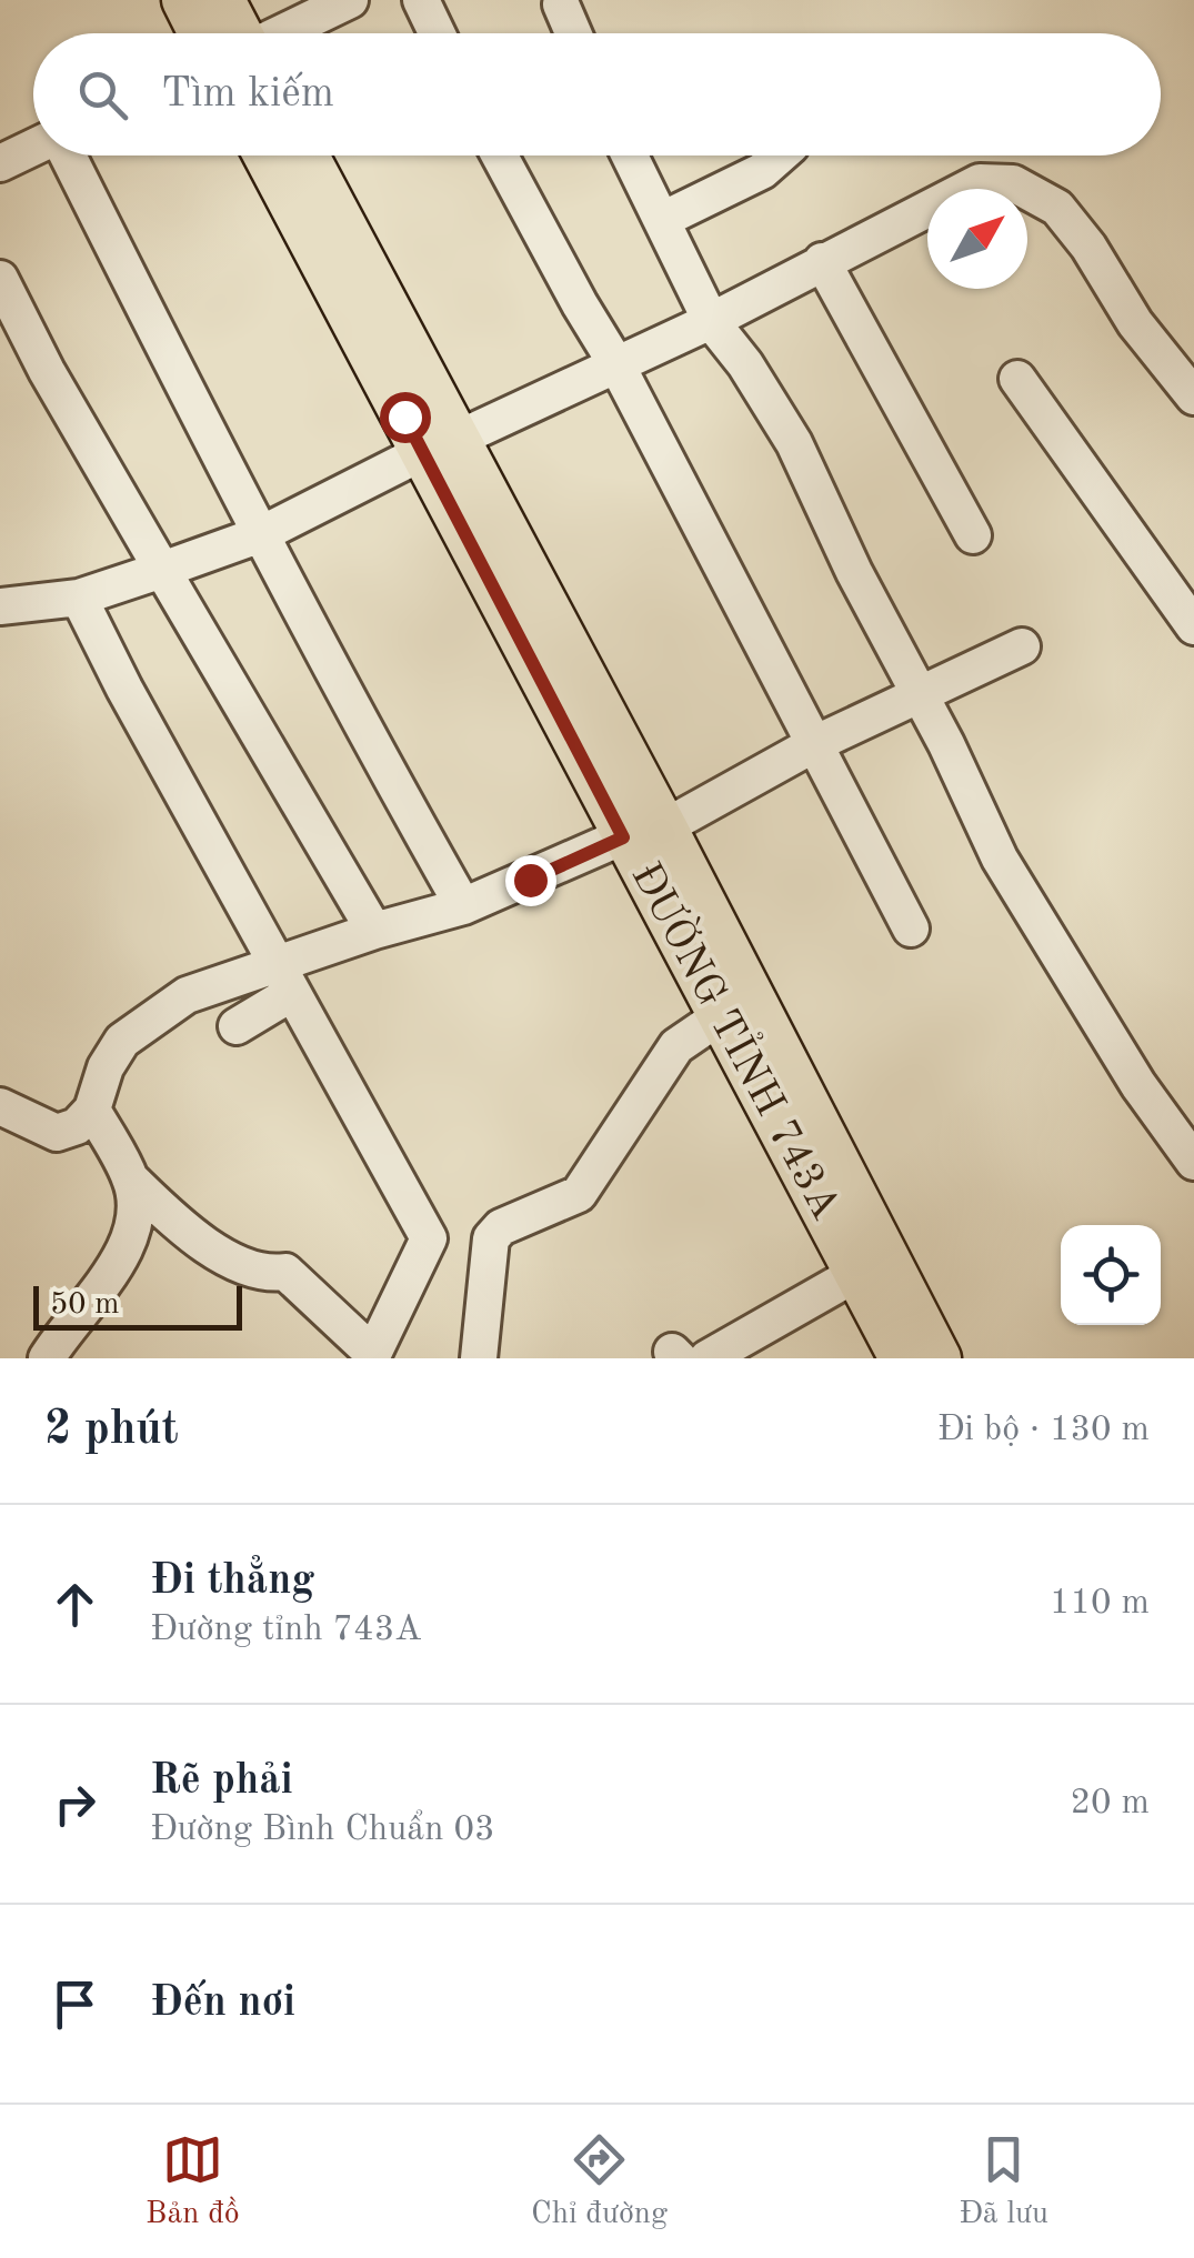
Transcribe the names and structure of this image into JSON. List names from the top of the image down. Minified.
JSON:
{"streets":{"main road":["ĐƯỜNG TỈNH 743A"]},"scale_bar":"50 m","north":"top right","page":{"search":"Tìm kiếm","scale":"50 m","heading":["2 phút","Đi bộ · 130 m"],"list":[["Đi thẳng","Đường tỉnh 743A","110 m"],["Rẽ phải","Đường Bình Chuẩn 03","20 m"],"Đến nơi"],"nav":["Bản đồ","Chỉ đường","Đã lưu"]}}
